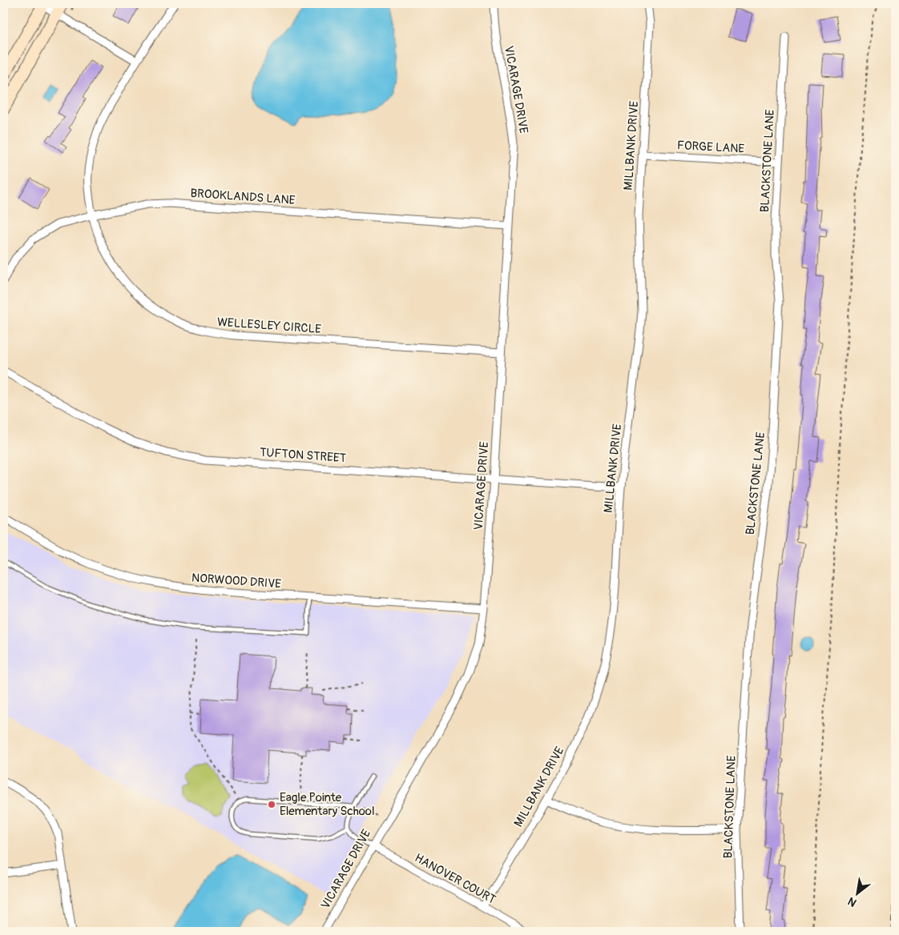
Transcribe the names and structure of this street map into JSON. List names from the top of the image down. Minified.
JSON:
{"streets":{"street":["VICARAGE DRIVE","MILLBANK DRIVE","FORGE LANE","BLACKSTONE LANE","BROOKLANDS LANE","WELLESLEY CIRCLE","TUFTON STREET","NORWOOD DRIVE","HANOVER COURT"]},"crossings":[["VICARAGE DRIVE","BROOKLANDS LANE"],["VICARAGE DRIVE","WELLESLEY CIRCLE"],["VICARAGE DRIVE","TUFTON STREET"],["VICARAGE DRIVE","NORWOOD DRIVE"],["VICARAGE DRIVE","HANOVER COURT"],["MILLBANK DRIVE","FORGE LANE"],["MILLBANK DRIVE","TUFTON STREET"],["MILLBANK DRIVE","HANOVER COURT"],["FORGE LANE","BLACKSTONE LANE"],["BROOKLANDS LANE","WELLESLEY CIRCLE"]],"places":["Eagle Pointe Elementary School"],"north":"bottom left"}
